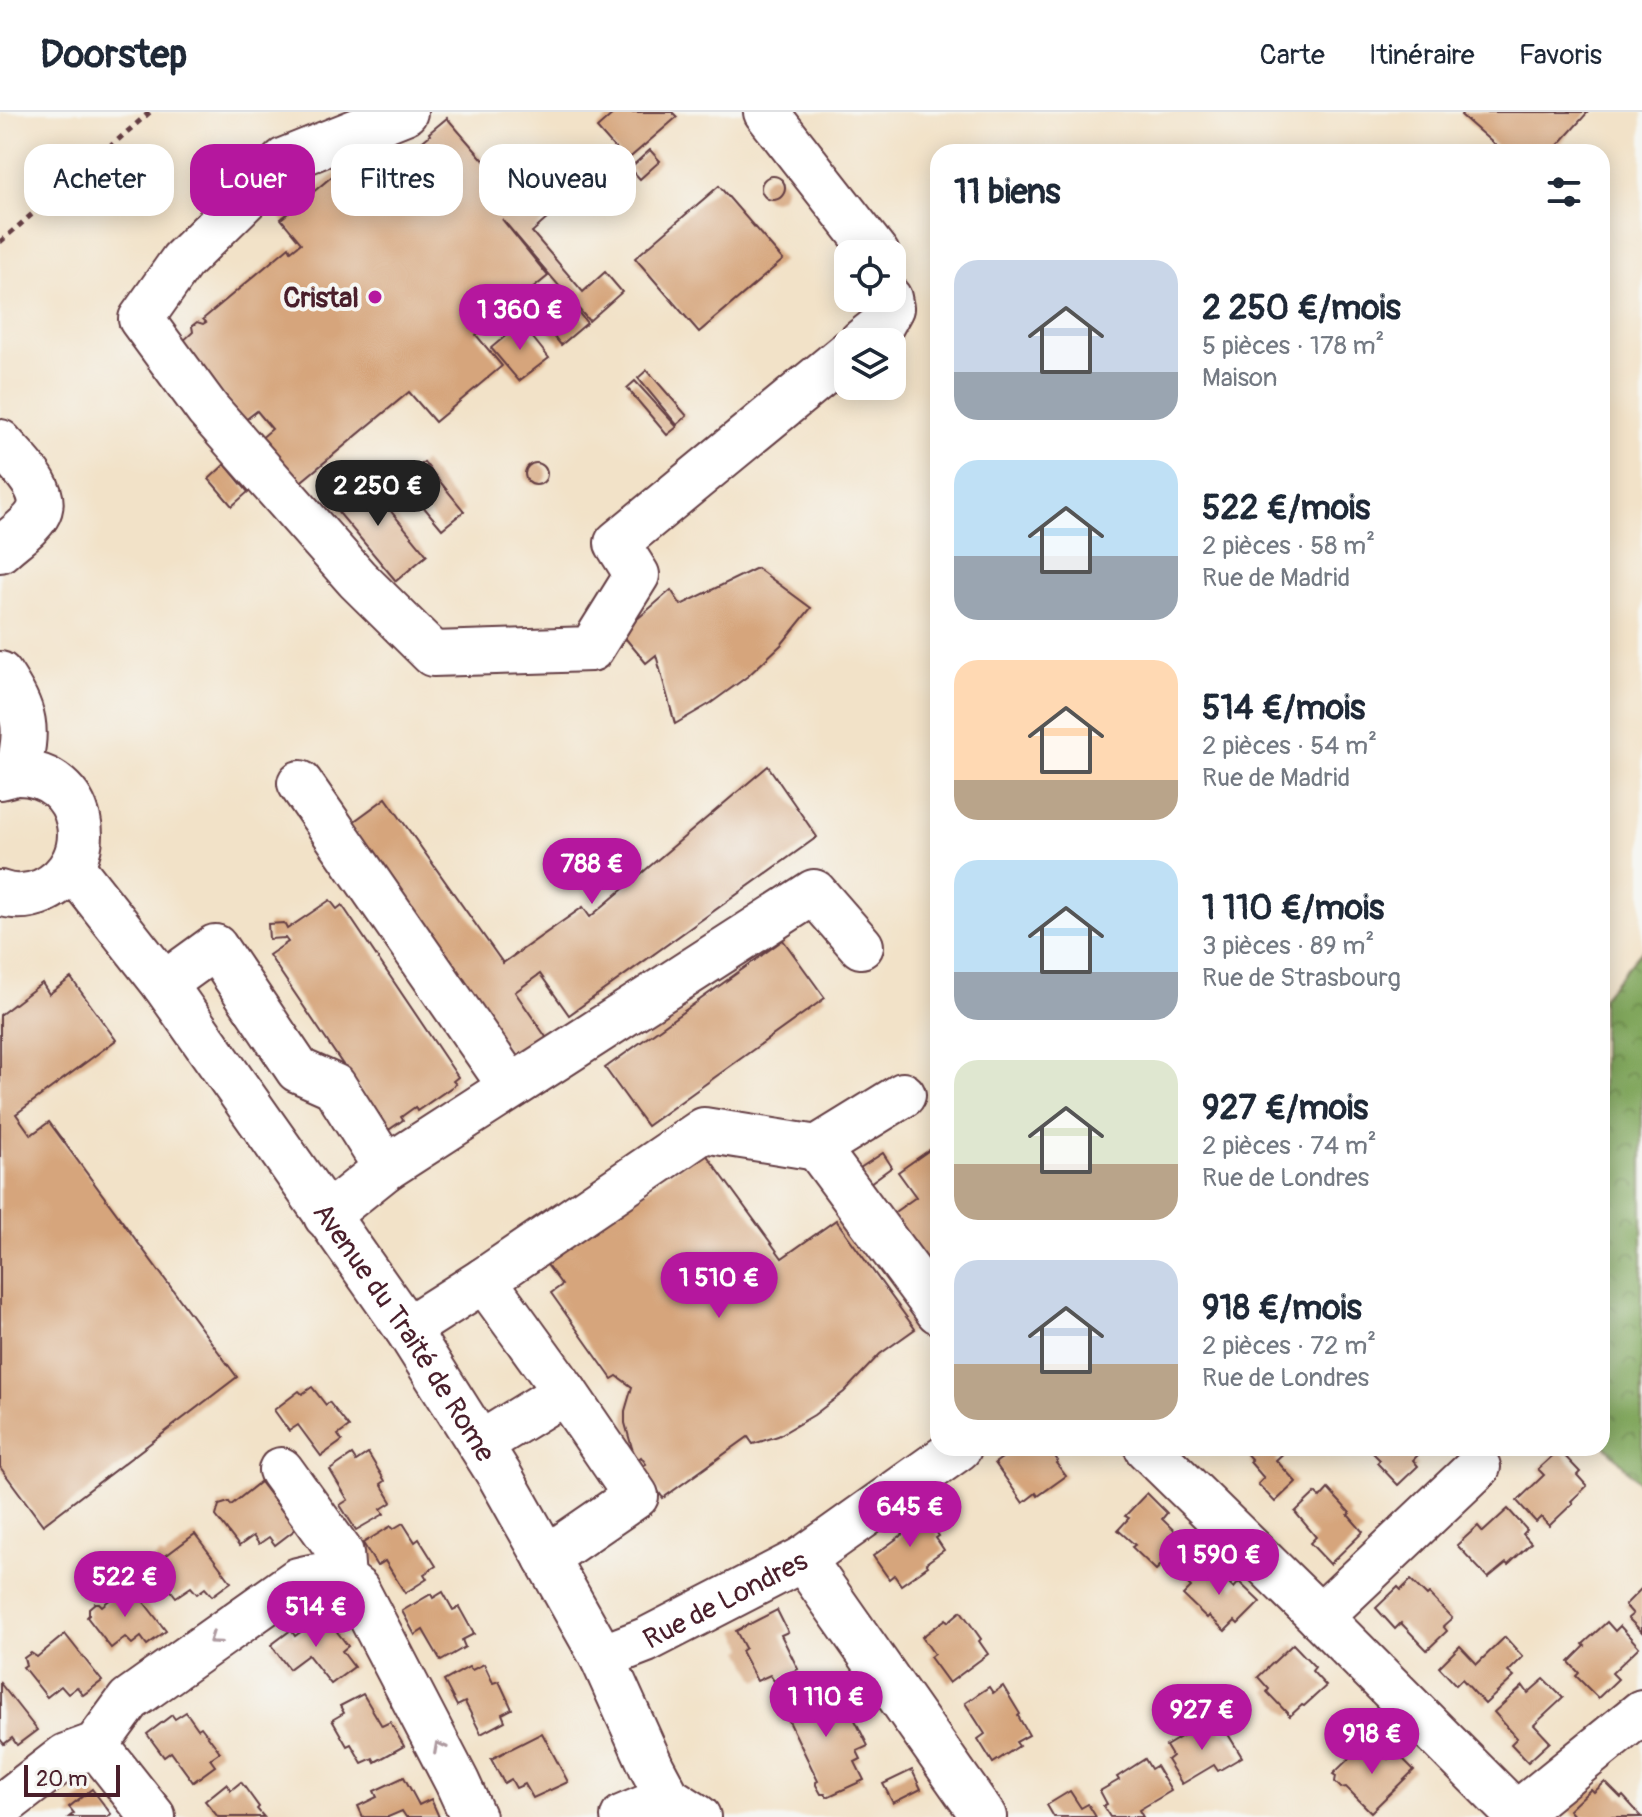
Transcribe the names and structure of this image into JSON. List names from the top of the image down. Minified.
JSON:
{"streets":{"street":["Avenue du Traité de Rome","Rue de Londres"]},"crossings":[["Avenue du Traité de Rome","Rue de Londres"]],"places":["Cristal"],"scale_bar":"20 m","page":{"header":"Doorstep","nav":["Carte","Itinéraire","Favoris"],"chip":["Acheter","Louer","Filtres","Nouveau"],"heading":"11 biens","list":[{"name":"2 250 €/mois","note":"5 pièces · 178 m² · Maison"},{"name":"522 €/mois","note":"2 pièces · 58 m² · Rue de Madrid"},{"name":"514 €/mois","note":"2 pièces · 54 m² · Rue de Madrid"},{"name":"1 110 €/mois","note":"3 pièces · 89 m² · Rue de Strasbourg"},{"name":"927 €/mois","note":"2 pièces · 74 m² · Rue de Londres"},{"name":"918 €/mois","note":"2 pièces · 72 m² · Rue de Londres"}],"price":["1 360 €","2 250 €","788 €","1 510 €","645 €","1 590 €","522 €","514 €","1 110 €","927 €","918 €"],"scale":"20 m"}}
